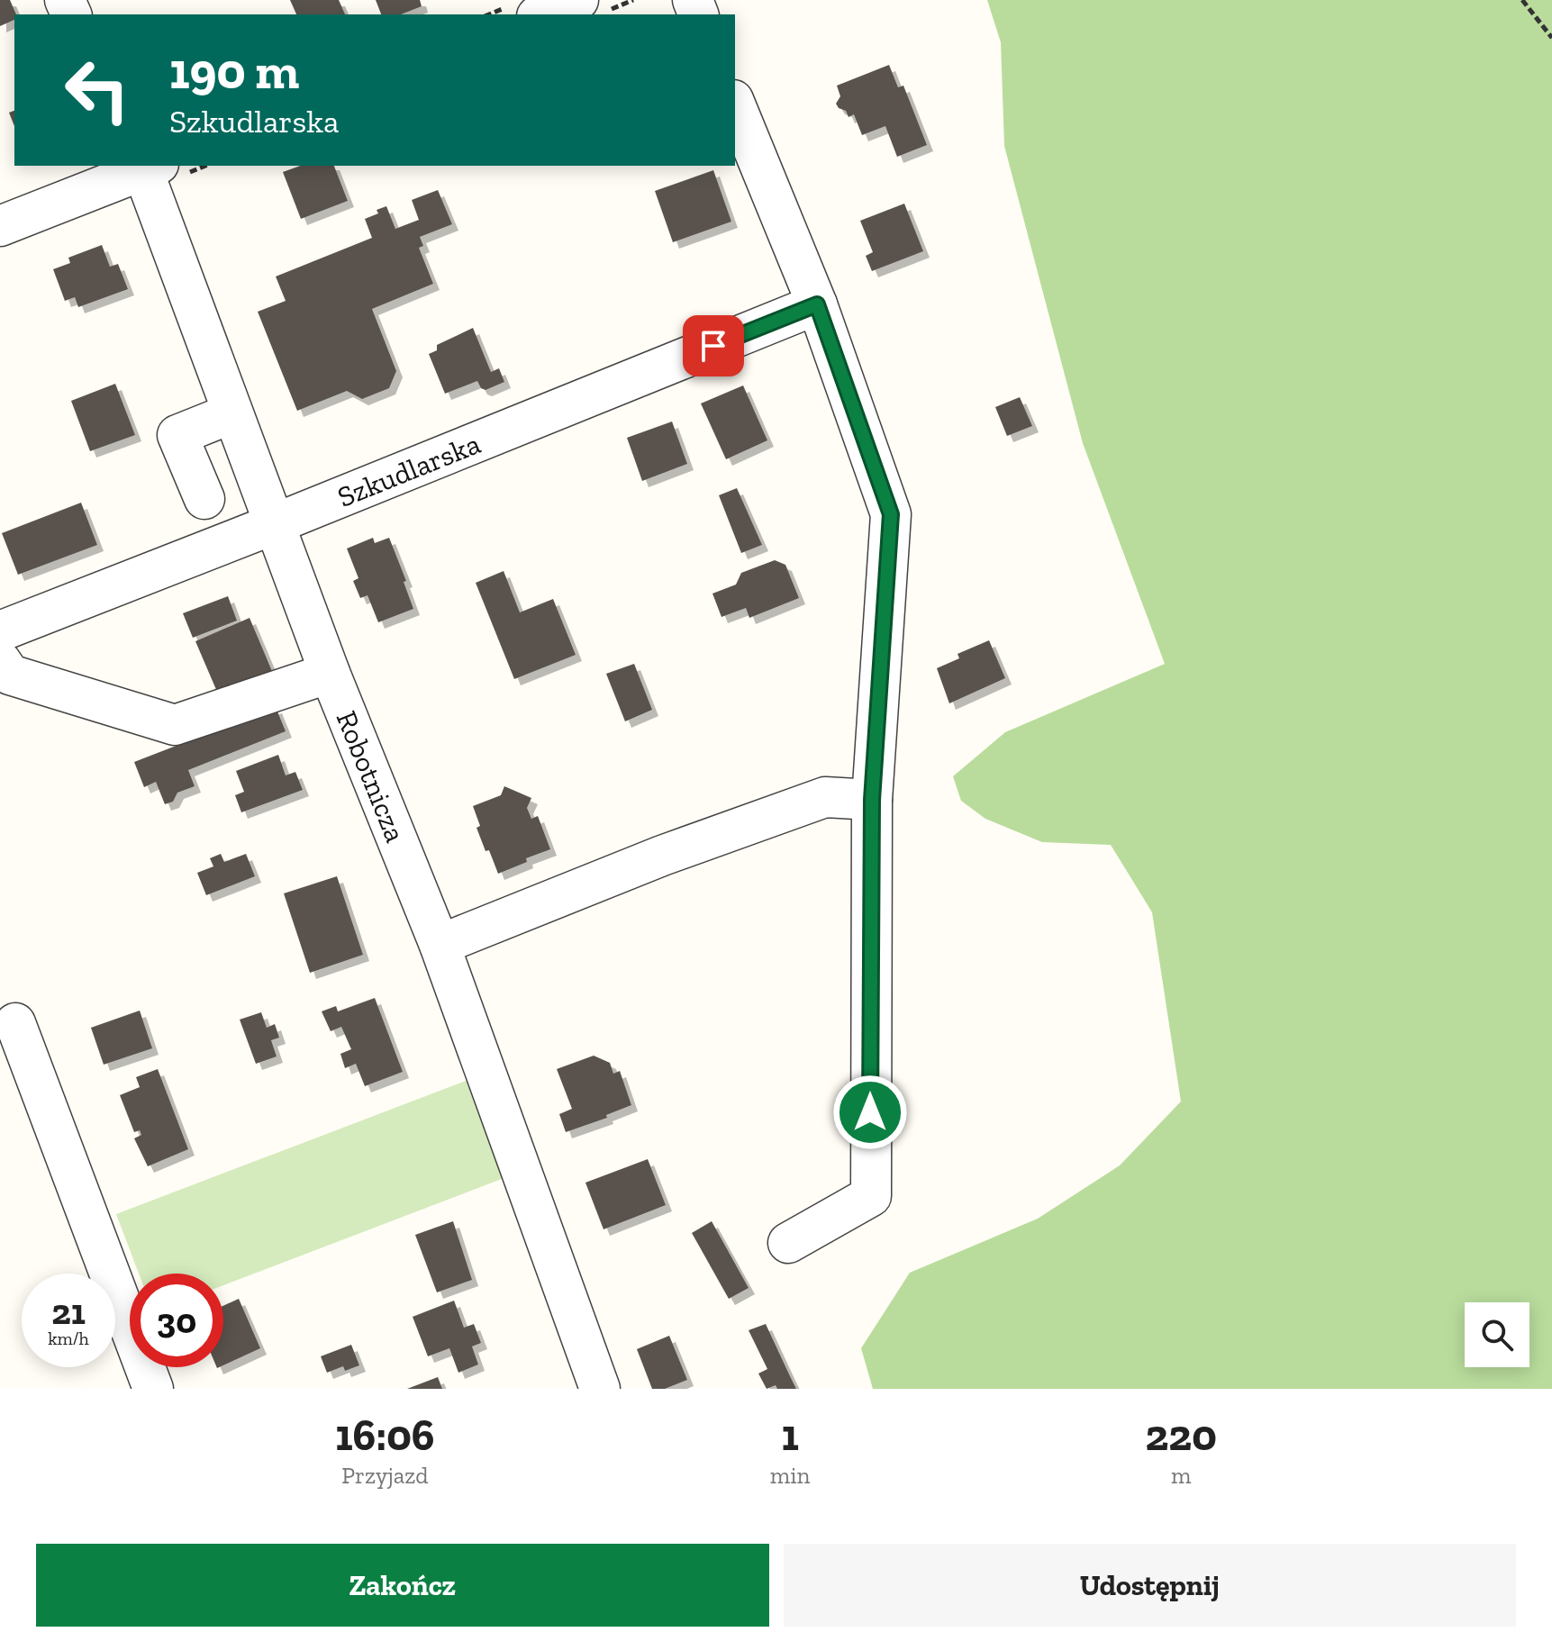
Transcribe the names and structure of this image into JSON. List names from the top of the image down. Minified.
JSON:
{"streets":{"street":["Szkudlarska","Robotnicza"]},"crossings":[["Szkudlarska","Robotnicza"]],"page":{"turn":["190 m","Szkudlarska"],"speed":"21 km/h","limit":"30","eta":["16:06","Przyjazd","1","min","220","m"],"buttons":["Zakończ","Udostępnij"]}}
